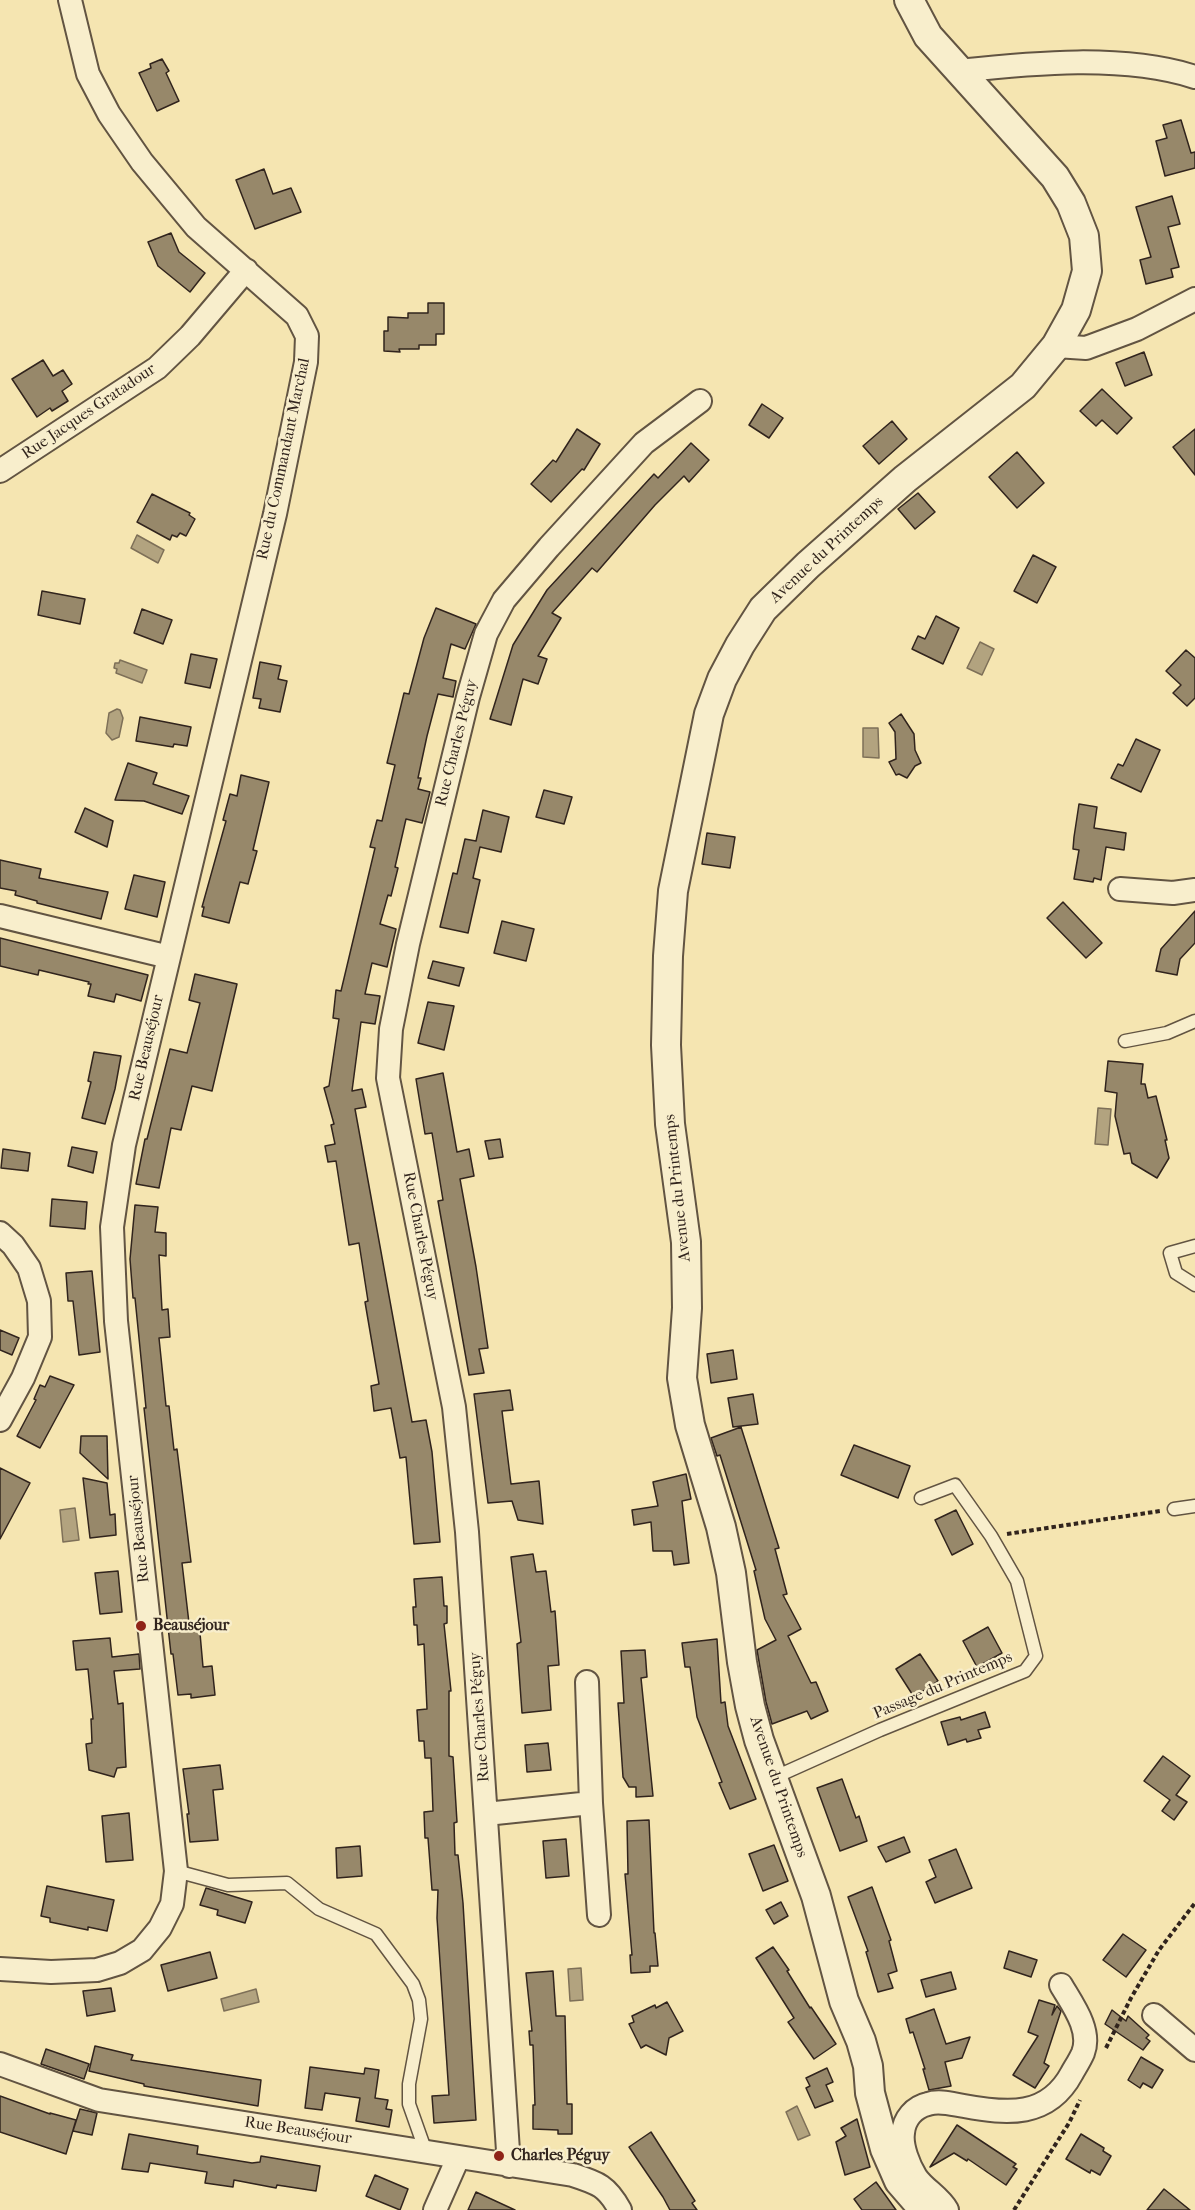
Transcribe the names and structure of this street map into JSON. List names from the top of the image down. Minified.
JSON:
{"streets":{"street":["Rue Jacques Gratadour","Rue du Commandant Marchal","Avenue du Printemps","Rue Charles Péguy","Rue Beauséjour"],"lane":["Passage du Printemps"]},"crossings":[["Rue Jacques Gratadour","Rue du Commandant Marchal"],["Rue du Commandant Marchal","Rue Beauséjour"],["Avenue du Printemps","Passage du Printemps"],["Rue Charles Péguy","Rue Beauséjour"]],"places":["Beauséjour","Charles Péguy"]}
